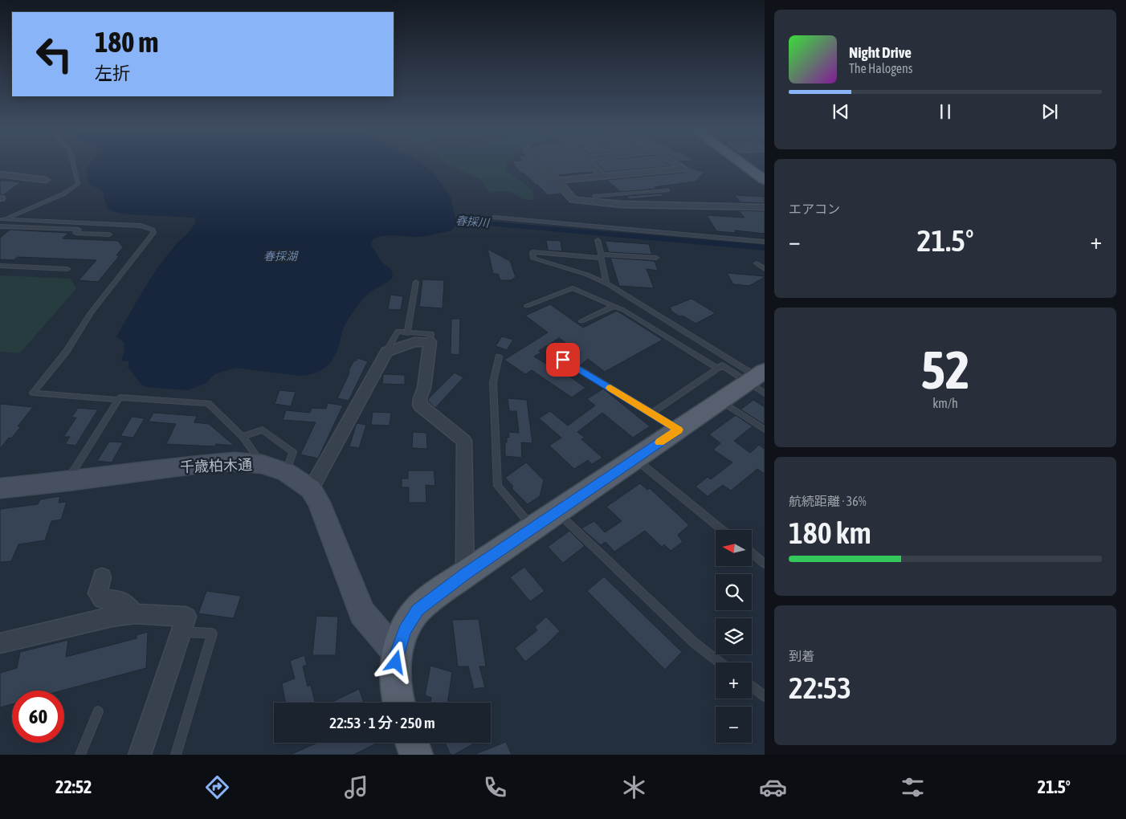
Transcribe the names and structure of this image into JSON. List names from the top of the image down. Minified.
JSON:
{"streets":{"street":["千歳柏木通"]},"water":["春採川","春採湖"],"north":"left","page":{"turn":["180 m","左折"],"song":["Night Drive","The Halogens"],"tile":["エアコン",["52","km/h"],["航続距離 · 36%","180 km"],["到着","22:53"]],"heat":["−","21.5°","+"],"map_buttons":["+","−"],"limit":"60","trip":"22:53 · 1 分 · 250 m","tabs":["22:52","21.5°"]}}
